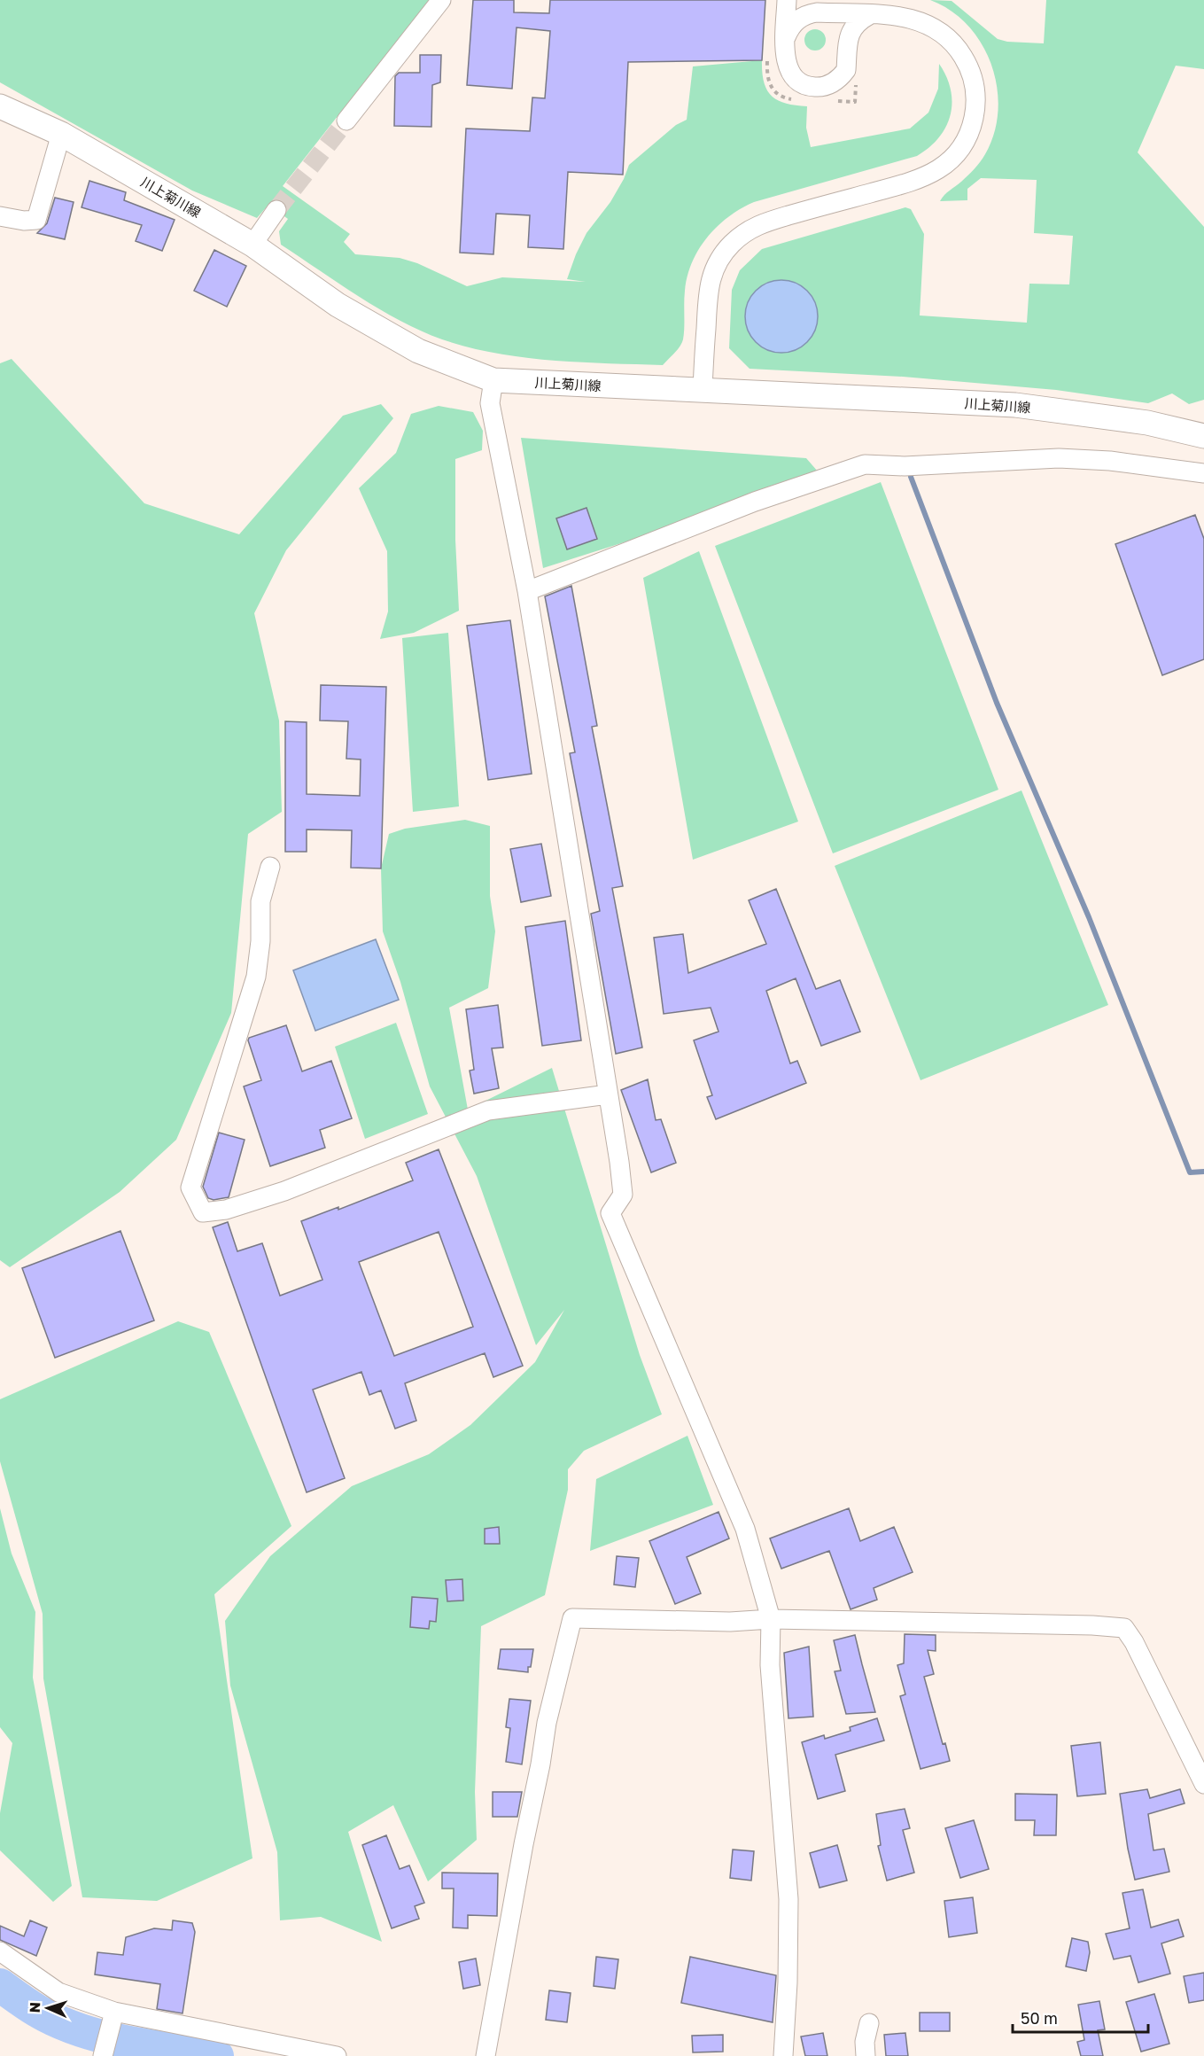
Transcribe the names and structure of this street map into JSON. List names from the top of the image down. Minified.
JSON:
{"streets":{"main road":["川上菊川線"]},"scale_bar":"50 m","north":"left"}
